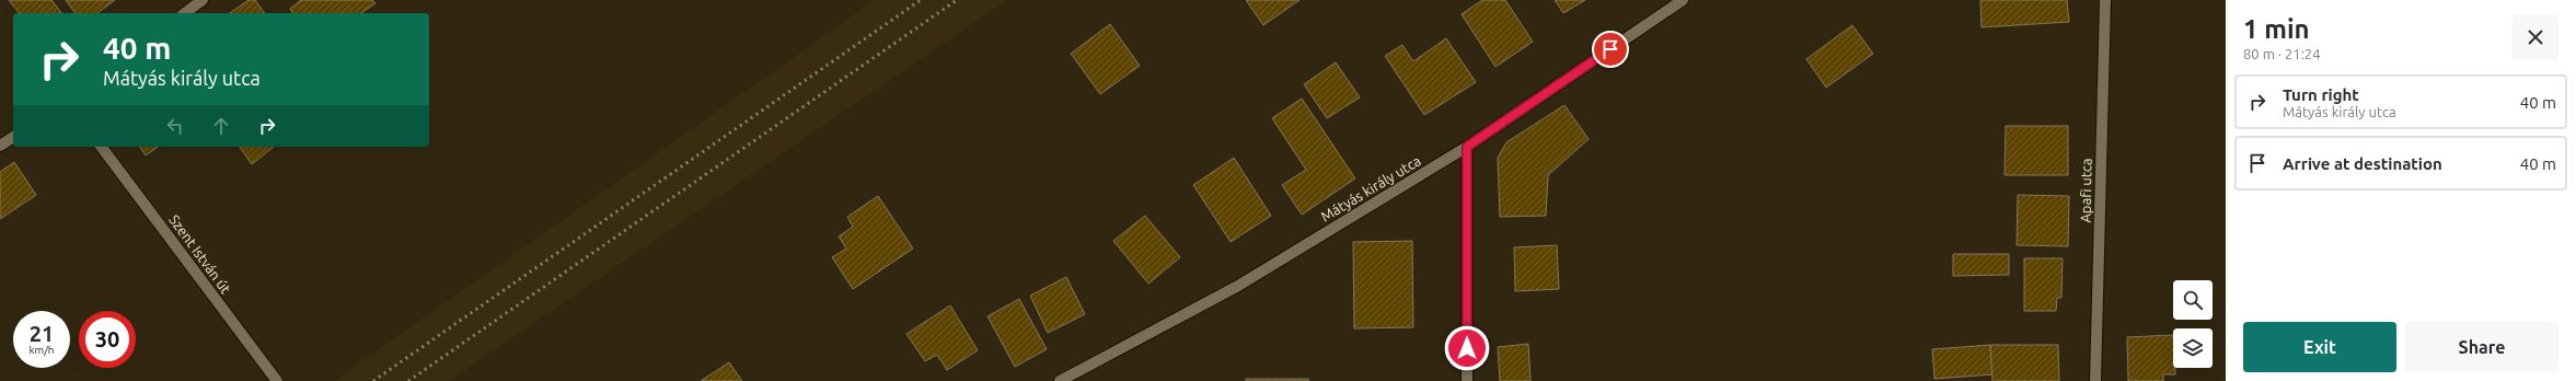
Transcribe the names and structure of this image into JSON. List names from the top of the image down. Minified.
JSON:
{"streets":{"street":["Mátyás király utca","Apafi utca","Szent István út"]},"page":{"heading":["1 min","80 m · 21:24"],"turn":["40 m","Mátyás király utca"],"list":[{"name":"Turn right","note":"Mátyás király utca","value":"40 m"},{"name":"Arrive at destination","value":"40 m"}],"speed":"21 km/h","limit":"30","buttons":["Exit","Share"]}}
